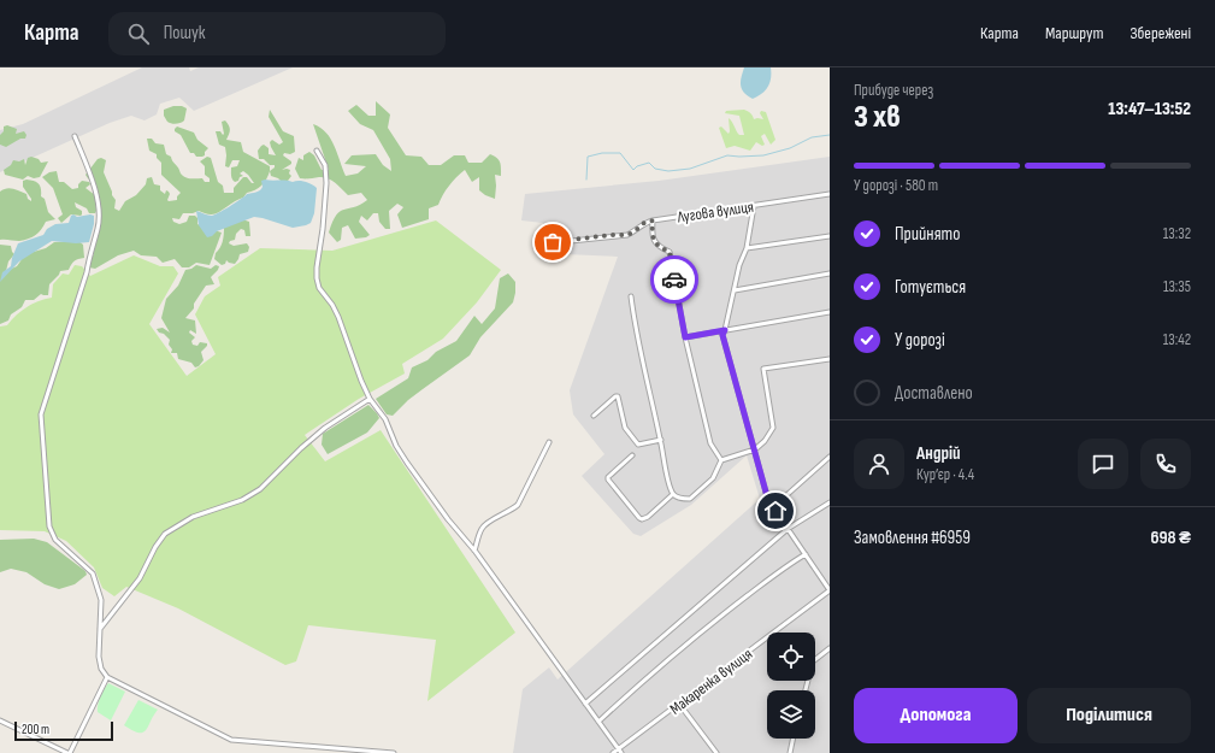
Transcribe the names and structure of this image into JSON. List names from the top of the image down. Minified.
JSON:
{"streets":{"street":["Лугова вулиця","Макаренка вулиця"]},"scale_bar":"200 m","page":{"header":"Карта","search":"Пошук","nav":["Карта","Маршрут","Збережені"],"heading":["3 хв","Прибуде через","13:47–13:52"],"panel":["Андрій","Кур’єр · 4.4","Замовлення #6959","698 ₴"],"bar":"У дорозі · 580 m","list":[["Прийнято","13:32"],["Готується","13:35"],["У дорозі","13:42"],"Доставлено"],"buttons":["Допомога","Поділитися"],"scale":"200 m"}}
